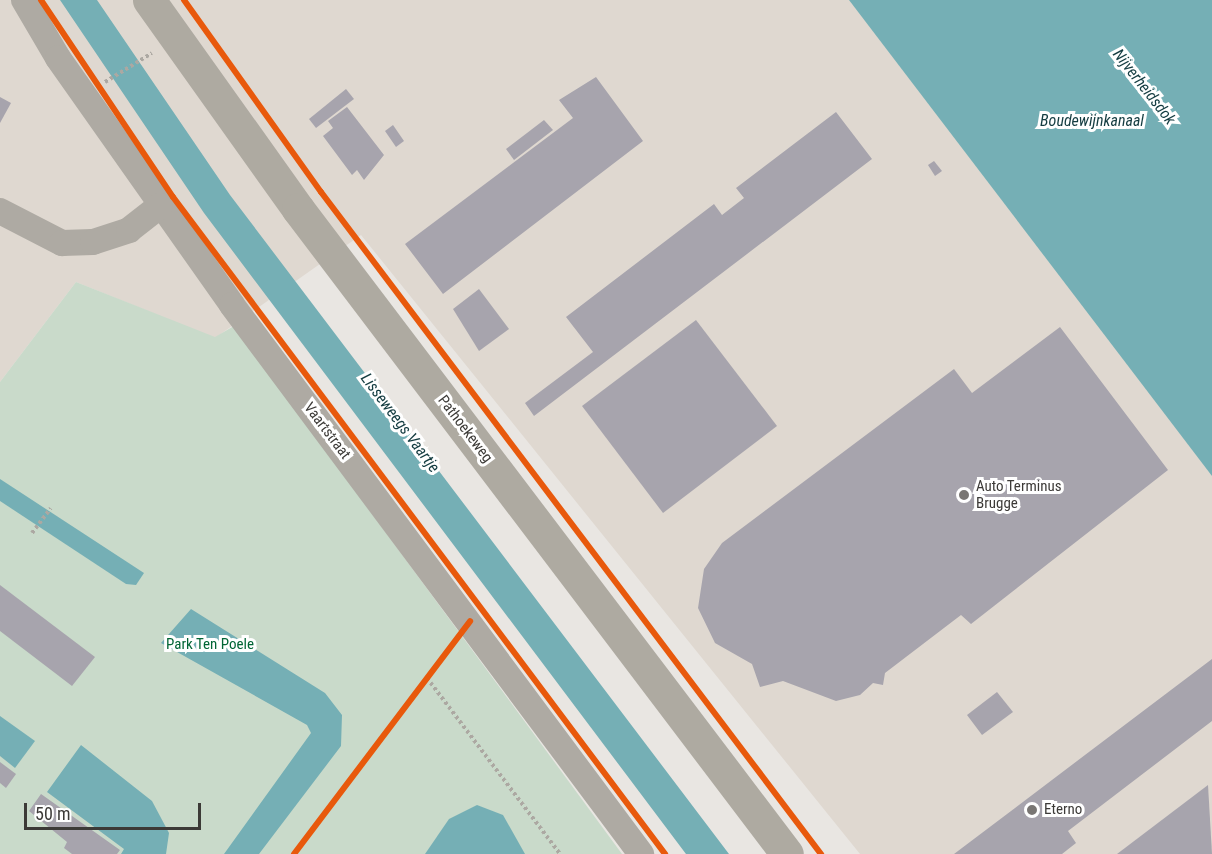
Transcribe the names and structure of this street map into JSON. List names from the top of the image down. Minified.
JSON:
{"streets":{"main road":["Pathoekeweg"],"street":["Vaartstraat"]},"water":["Nijverheidsdok","Boudewijnkanaal","Lisseweegs Vaartje"],"parks":["Park Ten Poele"],"places":["Auto Terminus Brugge","Eterno"],"scale_bar":"50 m"}
